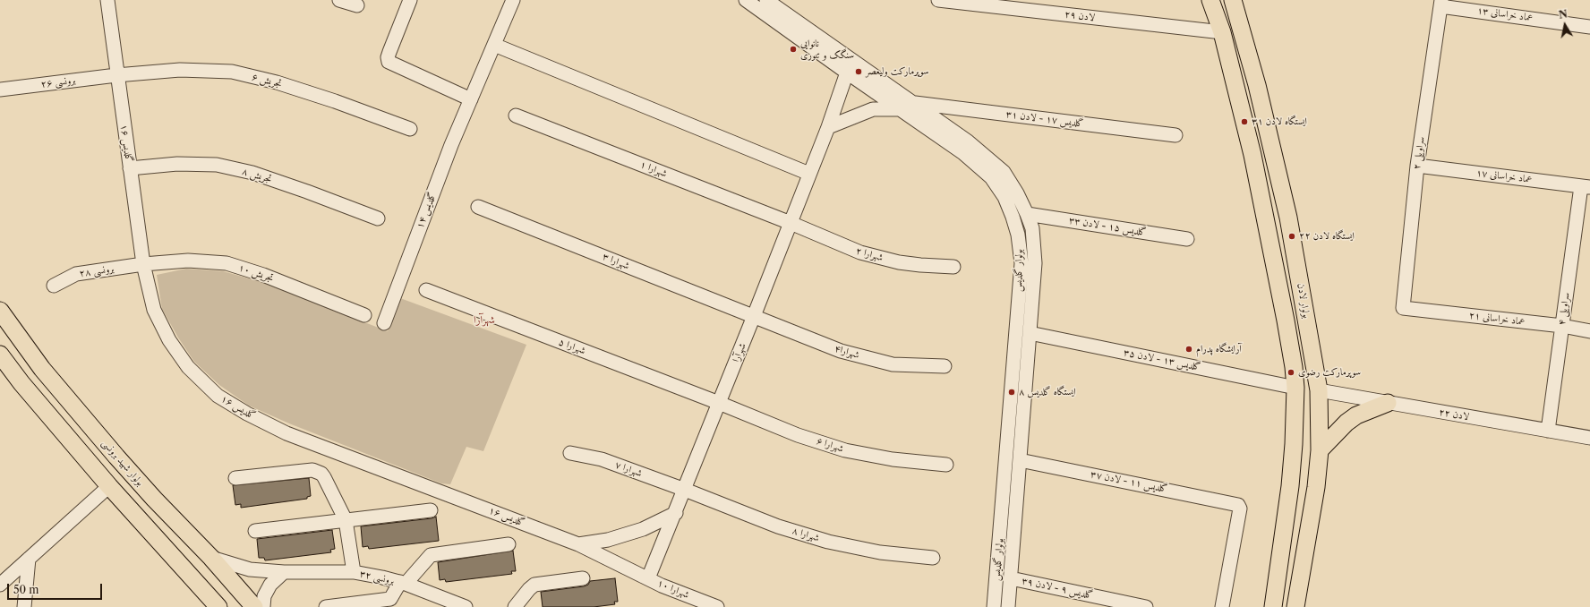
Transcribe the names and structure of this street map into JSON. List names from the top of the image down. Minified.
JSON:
{"streets":{"main road":["بولوار لادن","بولوار شهید برونسی"],"street":["عماد خراسانی ۱۳","لادن ۲۹","تجریش ۶","برونسی ۲۶","گلدیس ۱۷ - لادن ۳۱","گلدیس ۱۶","سراویلی ۲","شهرارا ۱","تجریش ۸","عماد خراسانی ۱۷","گلدیس ۱۴","گلدیس ۱۵ - لادن ۳۳","شهرارا ۲","شهرارا ۳","بولوار گلدیس","برونسی ۲۸","تجریش ۱۰","سراویلی ۴","عماد خراسانی ۲۱","شهرارا ۵","شهرارا۴","شهرآرا","گلدیس ۱۳ - لادن ۳۵","لادن ۲۲","شهرارا ۶","شهرارا ۷","گلدیس ۱۱ - لادن ۳۷","شهرارا ۸","برونسی ۳۲","گلدیس ۹ - لادن ۳۹","شهرارا ۱۰"]},"crossings":[["عماد خراسانی ۱۳","سراویلی ۲"],["لادن ۲۹","بولوار لادن"],["تجریش ۶","برونسی ۲۶"],["تجریش ۶","گلدیس ۱۶"],["برونسی ۲۶","گلدیس ۱۶"],["گلدیس ۱۷ - لادن ۳۱","بولوار گلدیس"],["گلدیس ۱۶","تجریش ۸"],["گلدیس ۱۶","برونسی ۲۸"],["گلدیس ۱۶","تجریش ۱۰"],["گلدیس ۱۶","شهرآرا"],["گلدیس ۱۶","شهرارا ۱۰"],["سراویلی ۲","عماد خراسانی ۱۷"],["سراویلی ۲","عماد خراسانی ۲۱"],["شهرارا ۱","شهرارا ۲"],["شهرارا ۱","شهرآرا"],["عماد خراسانی ۱۷","سراویلی ۴"],["گلدیس ۱۵ - لادن ۳۳","بولوار گلدیس"],["شهرارا ۲","شهرآرا"],["شهرارا ۳","شهرارا۴"],["شهرارا ۳","شهرآرا"],["بولوار گلدیس","شهرآرا"],["بولوار گلدیس","گلدیس ۱۳ - لادن ۳۵"],["بولوار گلدیس","گلدیس ۱۱ - لادن ۳۷"],["بولوار گلدیس","گلدیس ۹ - لادن ۳۹"],["برونسی ۲۸","تجریش ۱۰"],["بولوار لادن","گلدیس ۱۳ - لادن ۳۵"],["بولوار لادن","لادن ۲۲"],["سراویلی ۴","عماد خراسانی ۲۱"],["سراویلی ۴","لادن ۲۲"],["شهرارا ۵","شهرآرا"],["شهرارا ۵","شهرارا ۶"],["شهرارا۴","شهرآرا"],["شهرآرا","شهرارا ۶"],["شهرآرا","شهرارا ۷"],["شهرآرا","شهرارا ۸"],["شهرآرا","شهرارا ۱۰"],["بولوار شهید برونسی","برونسی ۳۲"],["شهرارا ۷","شهرارا ۸"]],"districts":["شهرآرا"],"places":["نانوایی سنگک و تنوری","سوپرمارکت ولیعصر","ایستگاه لادن ۳۱","ایستگاه لادن ۲۲","آرایشگاه پدرام","سوپرمارکت رضوی","ایستگاه گلدیس ۸"],"scale_bar":"50 m","north":"top"}
